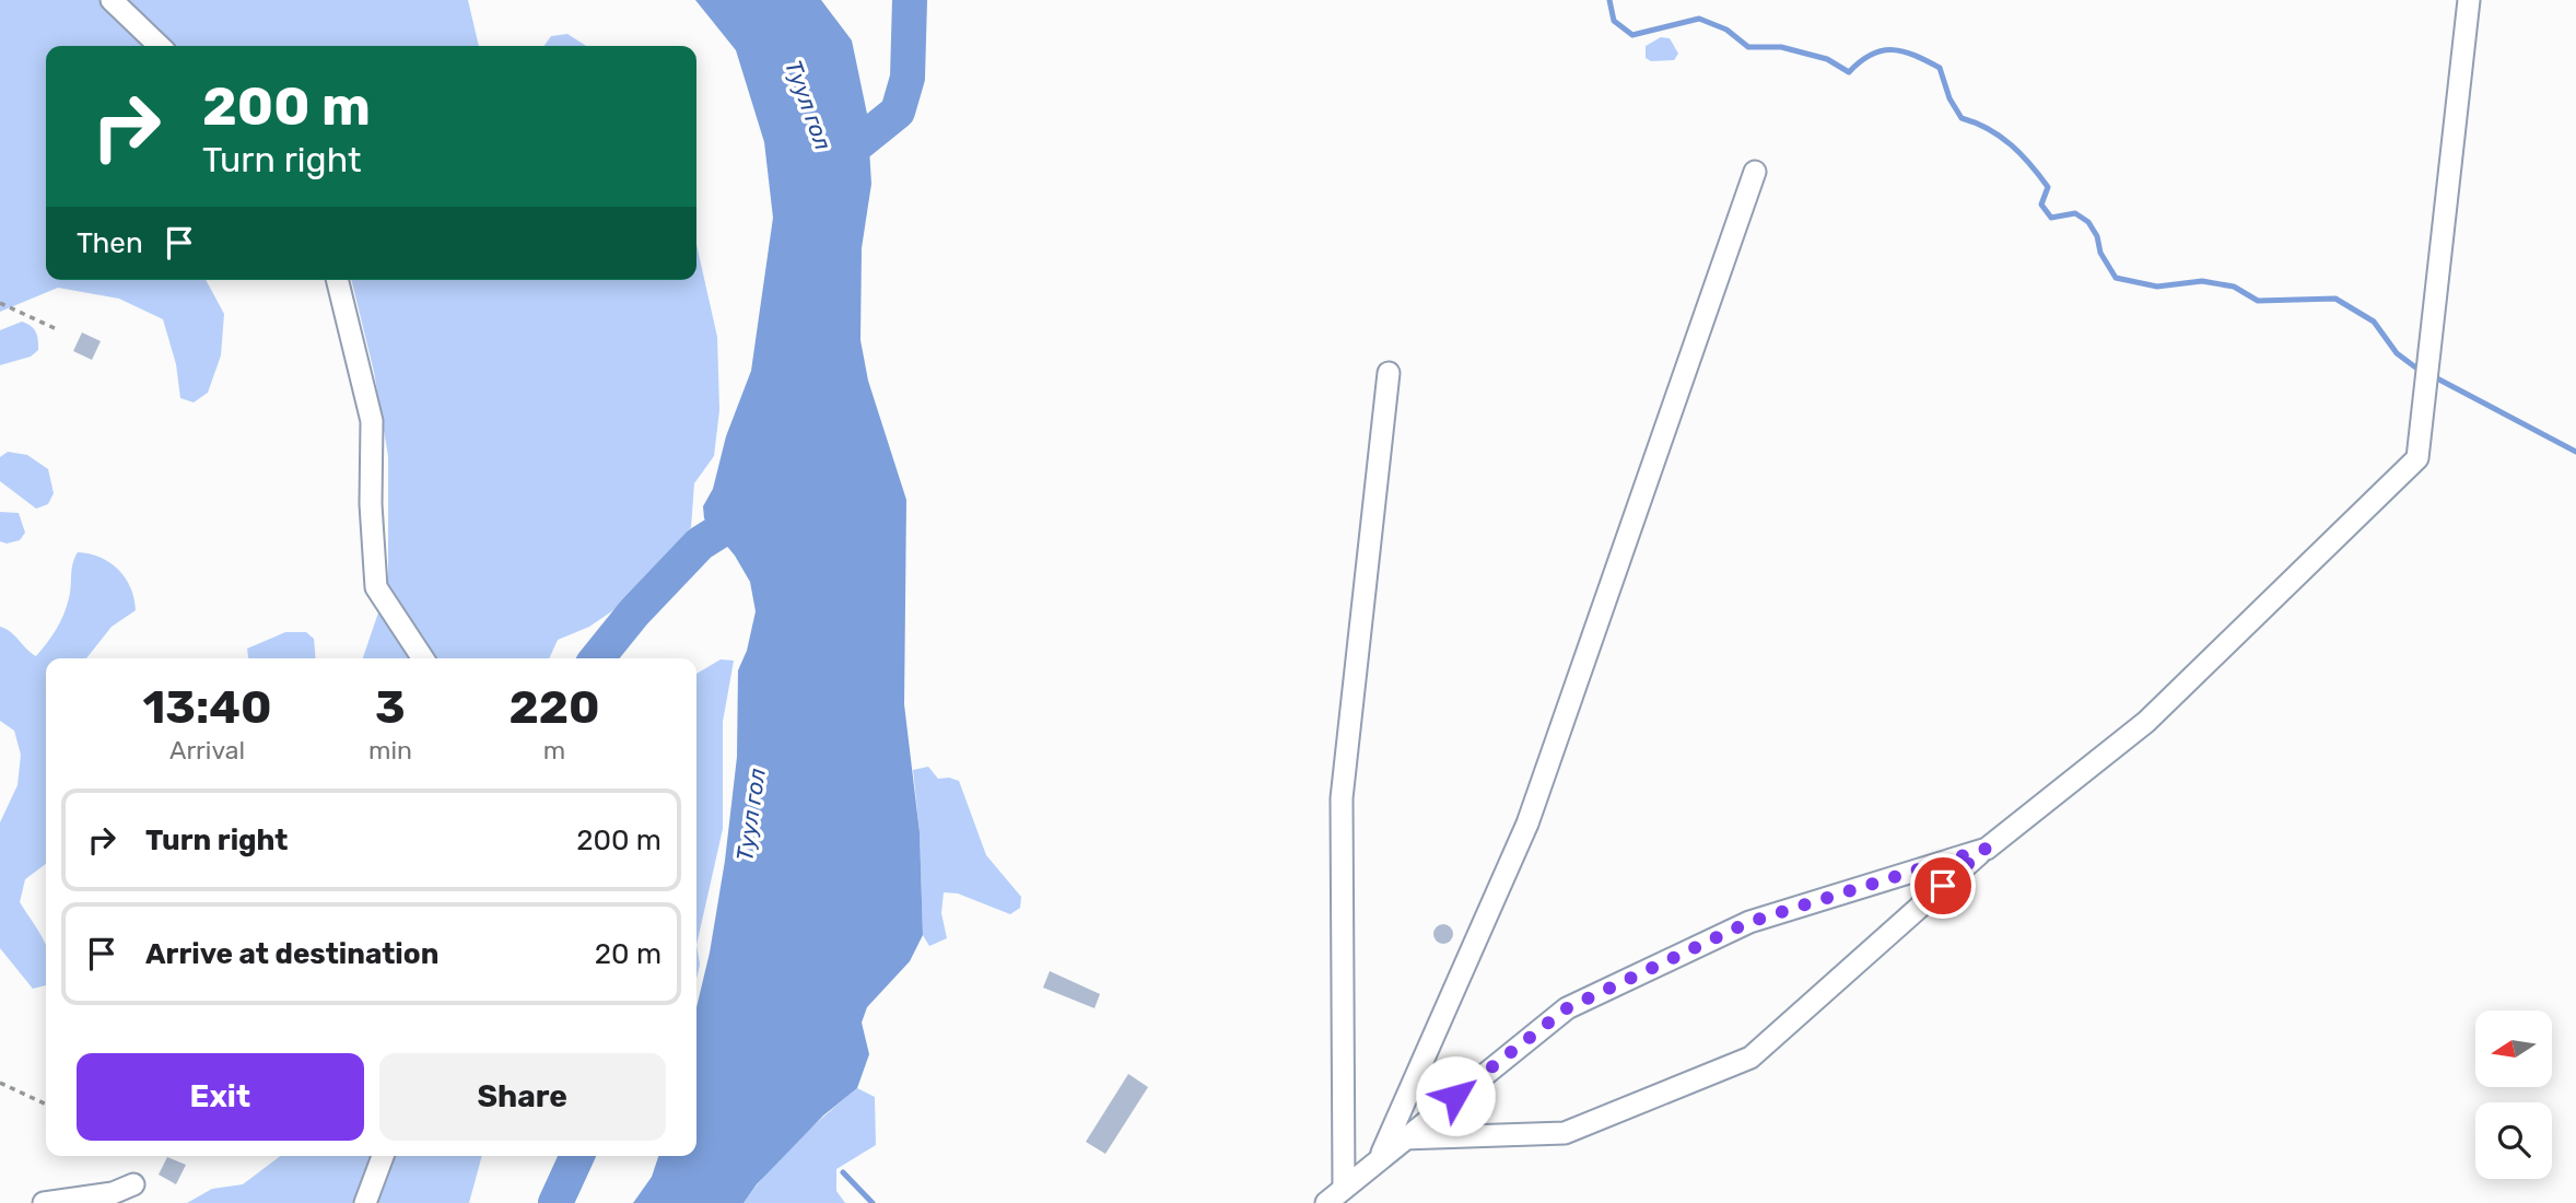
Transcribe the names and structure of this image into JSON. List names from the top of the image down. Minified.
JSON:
{"water":["Туул гол"],"north":"left","page":{"turn":["200 m","Turn right"],"then":"Then","eta":["13:40","Arrival","3","min","220","m"],"list":[{"name":"Turn right","value":"200 m"},{"name":"Arrive at destination","value":"20 m"}],"buttons":["Exit","Share"]}}
